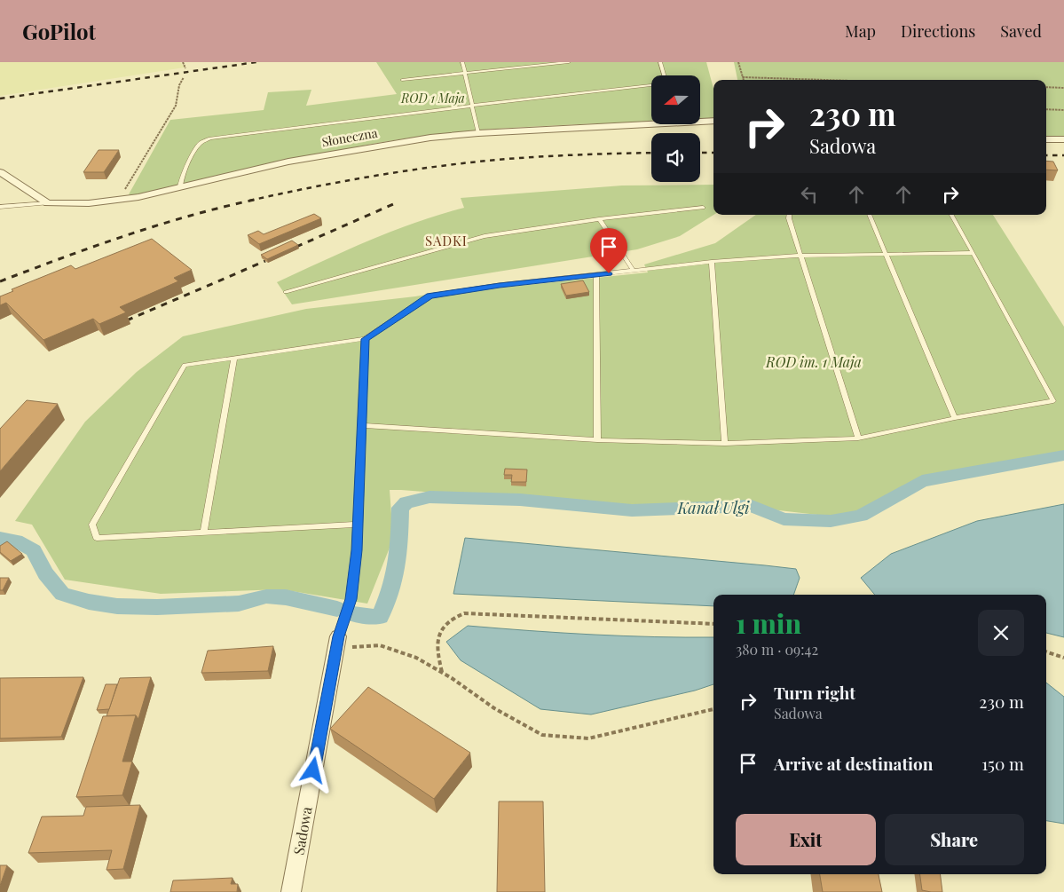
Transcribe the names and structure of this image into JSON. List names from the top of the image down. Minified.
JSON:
{"streets":{"street":["Słoneczna","Sadowa"]},"districts":["SADKI"],"water":["Kanał Ulgi"],"parks":["ROD 1 Maja","ROD im. 1 Maja"],"north":"left","page":{"header":"GoPilot","nav":["Map","Directions","Saved"],"turn":["230 m","Sadowa"],"heading":["1 min","380 m · 09:42"],"list":[{"name":"Turn right","note":"Sadowa","value":"230 m"},{"name":"Arrive at destination","value":"150 m"}],"buttons":["Exit","Share"]}}
